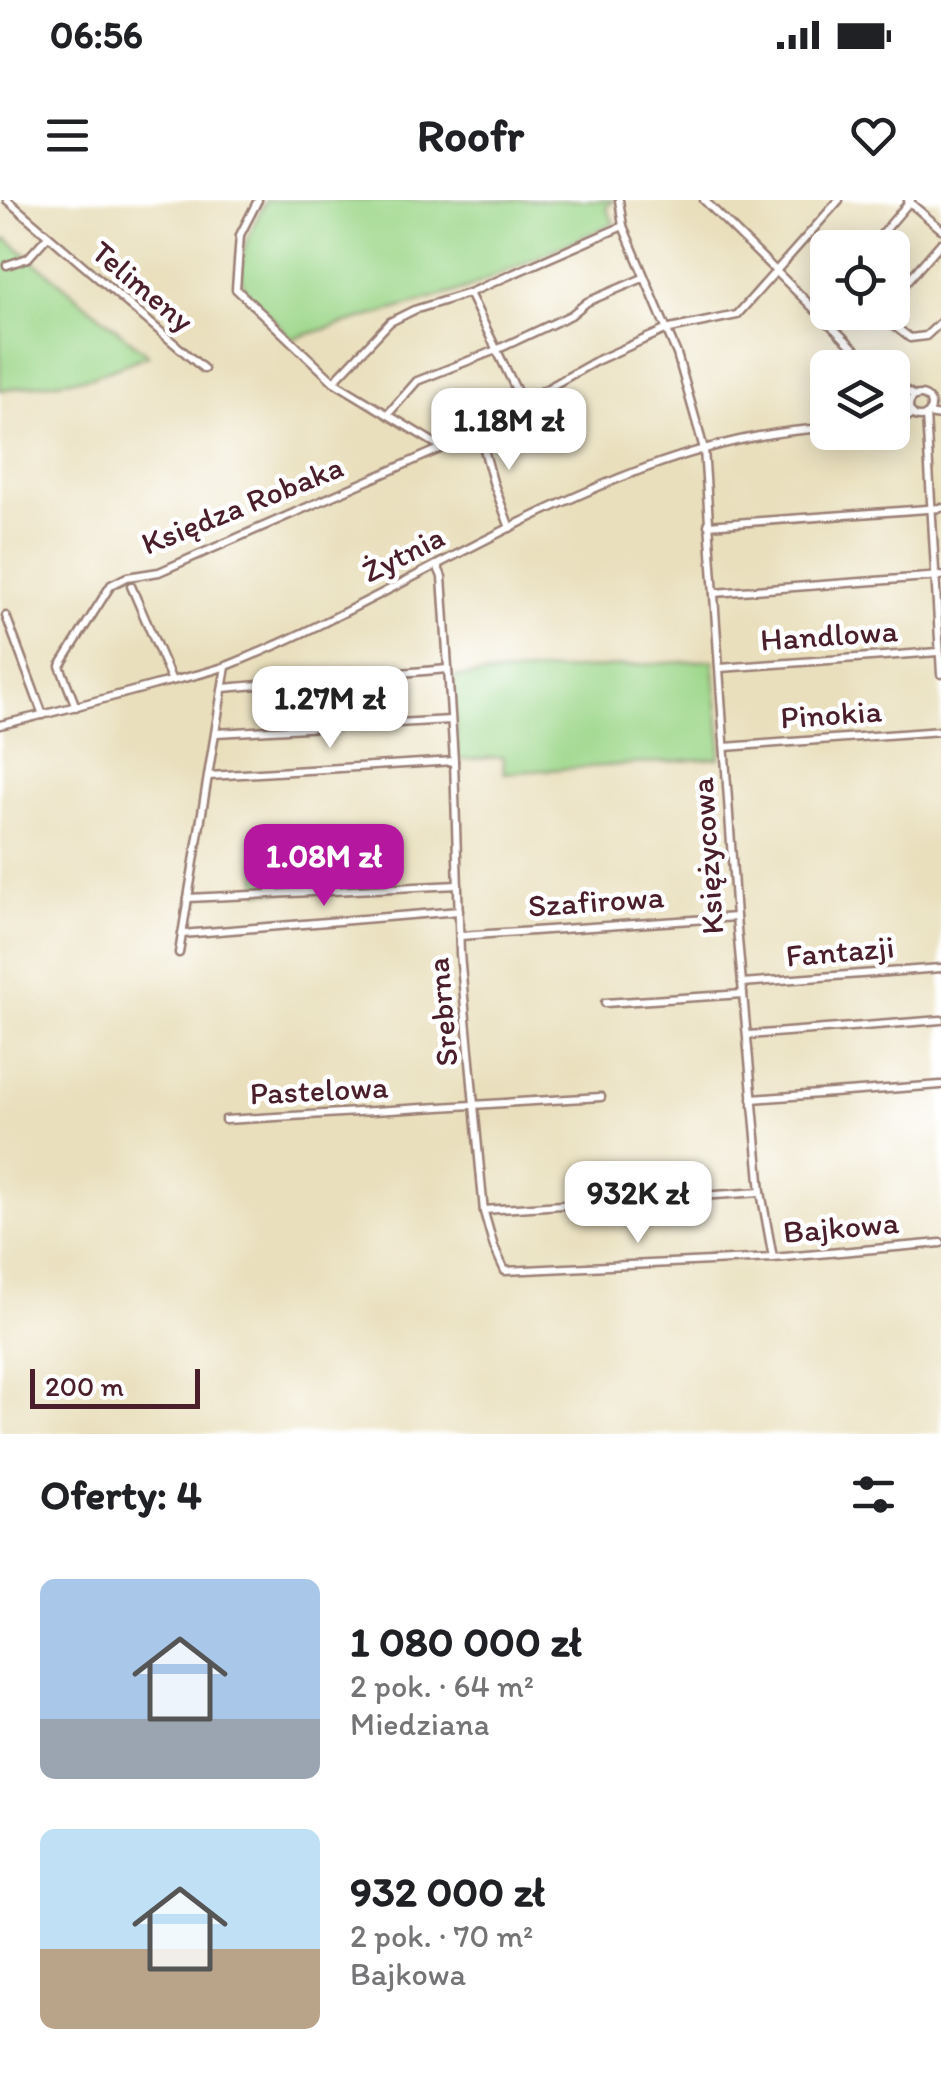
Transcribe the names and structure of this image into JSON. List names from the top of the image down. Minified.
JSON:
{"streets":{"street":["Telimeny","Księdza Robaka","Żytnia","Handlowa","Pinokia","Księżycowa","Szafirowa","Fantazji","Srebrna","Pastelowa","Bajkowa"]},"crossings":[["Księdza Robaka","Żytnia"],["Księdza Robaka","Księżycowa"],["Żytnia","Księżycowa"],["Żytnia","Srebrna"],["Handlowa","Księżycowa"],["Pinokia","Księżycowa"],["Księżycowa","Szafirowa"],["Księżycowa","Fantazji"],["Księżycowa","Bajkowa"],["Szafirowa","Srebrna"],["Srebrna","Pastelowa"],["Srebrna","Bajkowa"]],"scale_bar":"200 m","page":{"status":"06:56","header":"Roofr","price":["1.18M zł","1.27M zł","1.08M zł","932K zł"],"scale":"200 m","heading":"Oferty: 4","list":[{"name":"1 080 000 zł","note":"2 pok. · 64 m² · Miedziana"},{"name":"932 000 zł","note":"2 pok. · 70 m² · Bajkowa"}]}}
